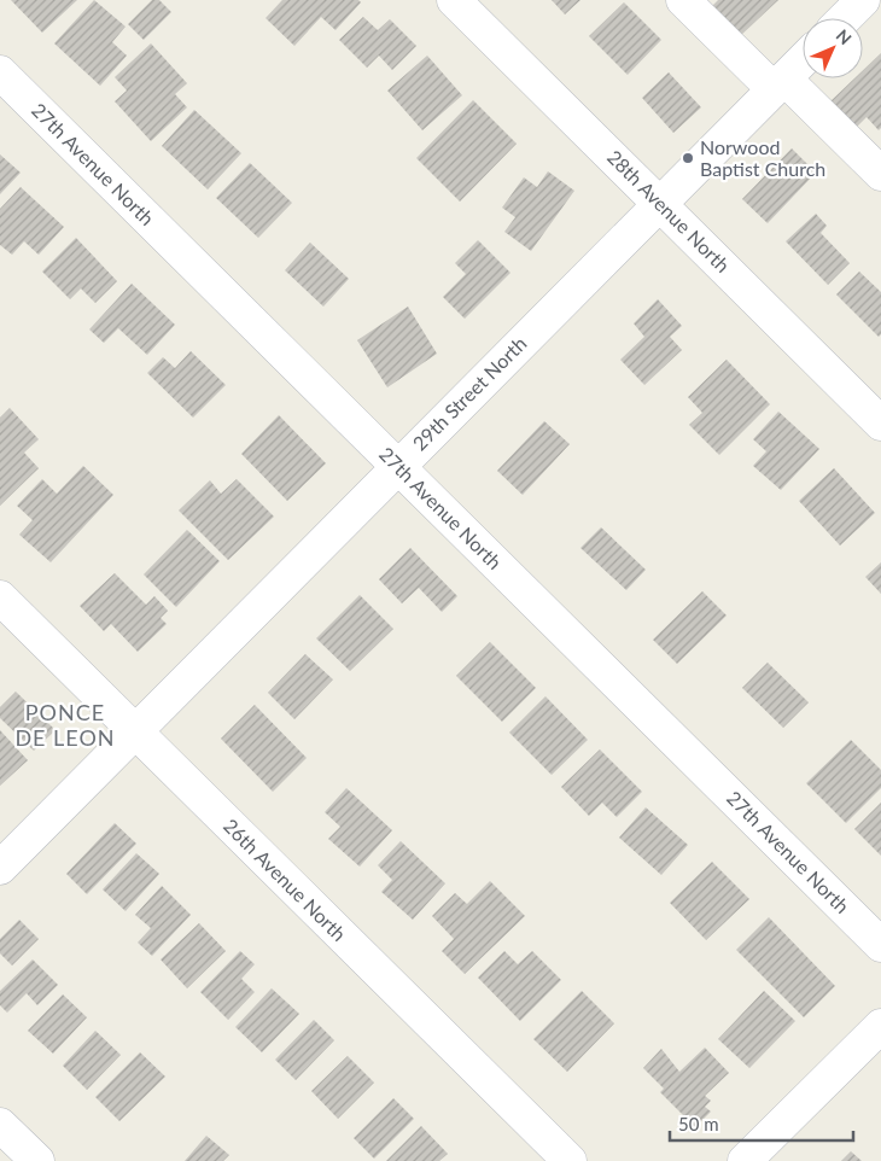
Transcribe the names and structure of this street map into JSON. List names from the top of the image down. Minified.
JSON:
{"streets":{"street":["27th Avenue North","28th Avenue North","29th Street North","26th Avenue North"]},"crossings":[["27th Avenue North","29th Street North"],["28th Avenue North","29th Street North"],["29th Street North","26th Avenue North"]],"districts":["PONCE DE LEON"],"places":["Norwood Baptist Church"],"scale_bar":"50 m","north":"top right"}
